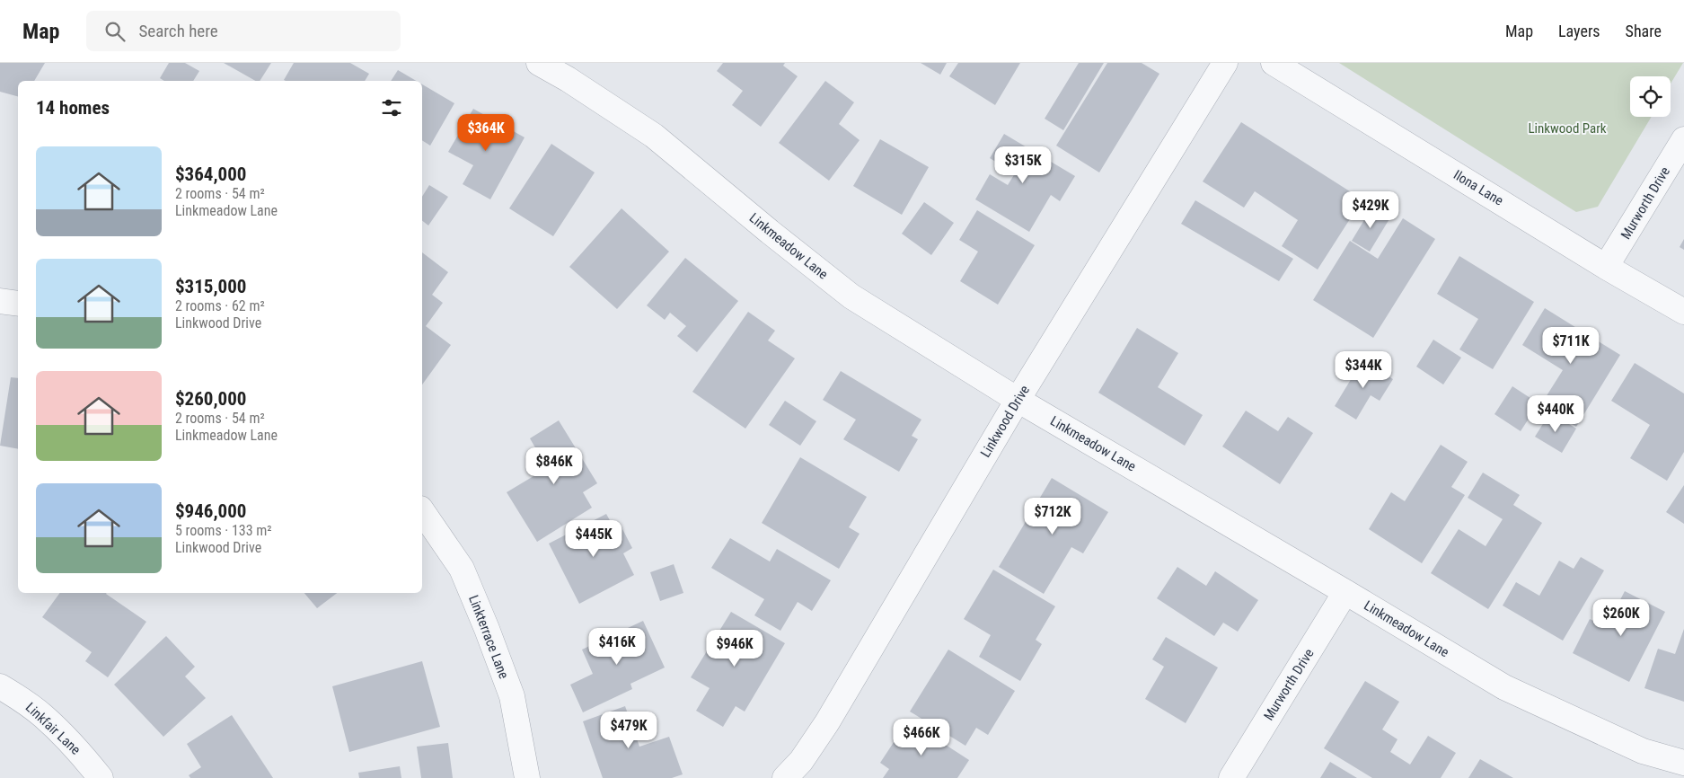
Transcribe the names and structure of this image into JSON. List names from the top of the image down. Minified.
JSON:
{"streets":{"street":["Ilona Lane","Murworth Drive","Linkmeadow Lane","Linkwood Drive","Linkterrace Lane","Linkfair Lane"]},"crossings":[["Ilona Lane","Murworth Drive"],["Murworth Drive","Linkmeadow Lane"],["Linkmeadow Lane","Linkwood Drive"]],"parks":["Linkwood Park"],"page":{"header":"Map","search":"Search here","nav":["Map","Layers","Share"],"heading":"14 homes","price":["$364K","$315K","$429K","$711K","$344K","$440K","$846K","$712K","$445K","$260K","$416K","$946K","$479K","$466K"],"list":[{"name":"$364,000","note":"2 rooms · 54 m² · Linkmeadow Lane"},{"name":"$315,000","note":"2 rooms · 62 m² · Linkwood Drive"},{"name":"$260,000","note":"2 rooms · 54 m² · Linkmeadow Lane"},{"name":"$946,000","note":"5 rooms · 133 m² · Linkwood Drive"}]}}
